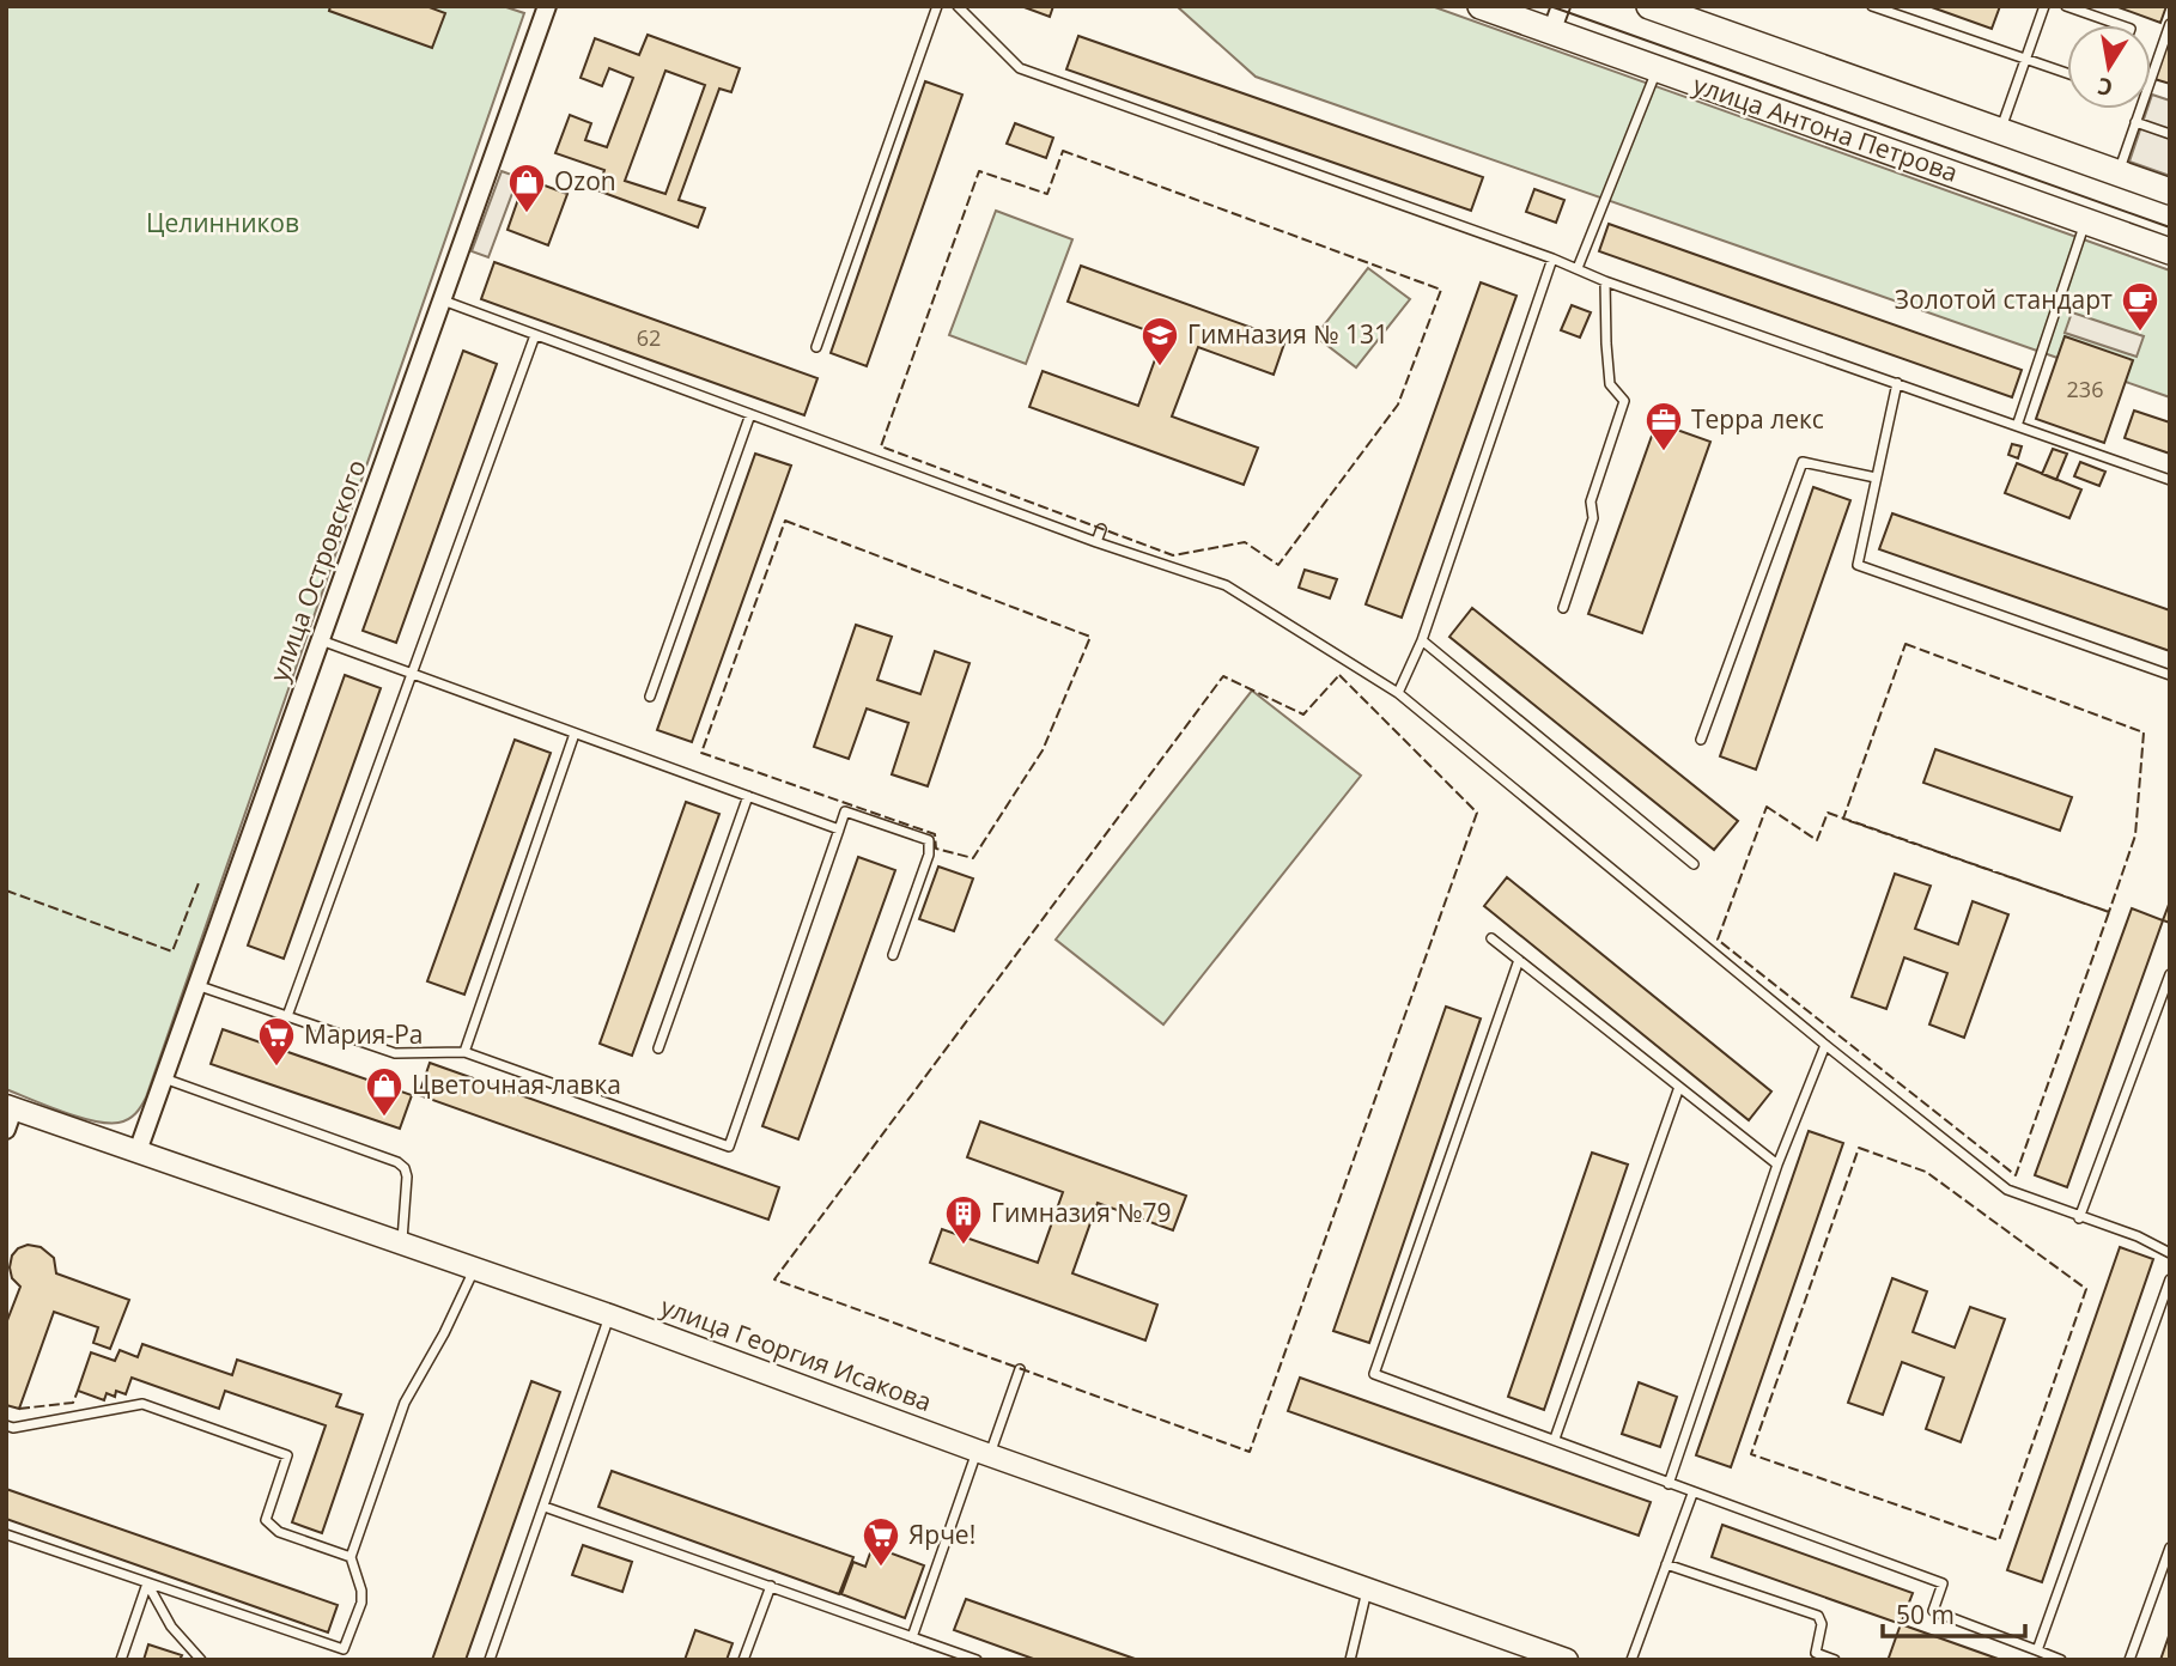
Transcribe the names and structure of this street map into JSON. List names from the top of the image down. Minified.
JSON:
{"streets":{"main road":["улица Антона Петрова"],"street":["улица Островского","улица Георгия Исакова"]},"crossings":[["улица Островского","улица Георгия Исакова"]],"parks":["Целинников"],"places":{"shop":["Ozon","Цветочная лавка"],"cafe":["Золотой стандарт"],"school or university":["Гимназия № 131"],"office":["Терра лекс"],"supermarket":["Мария-Ра","Ярче!"],"building":["Гимназия №79"]},"house_numbers":["62","236"],"scale_bar":"50 m","north":"bottom"}
